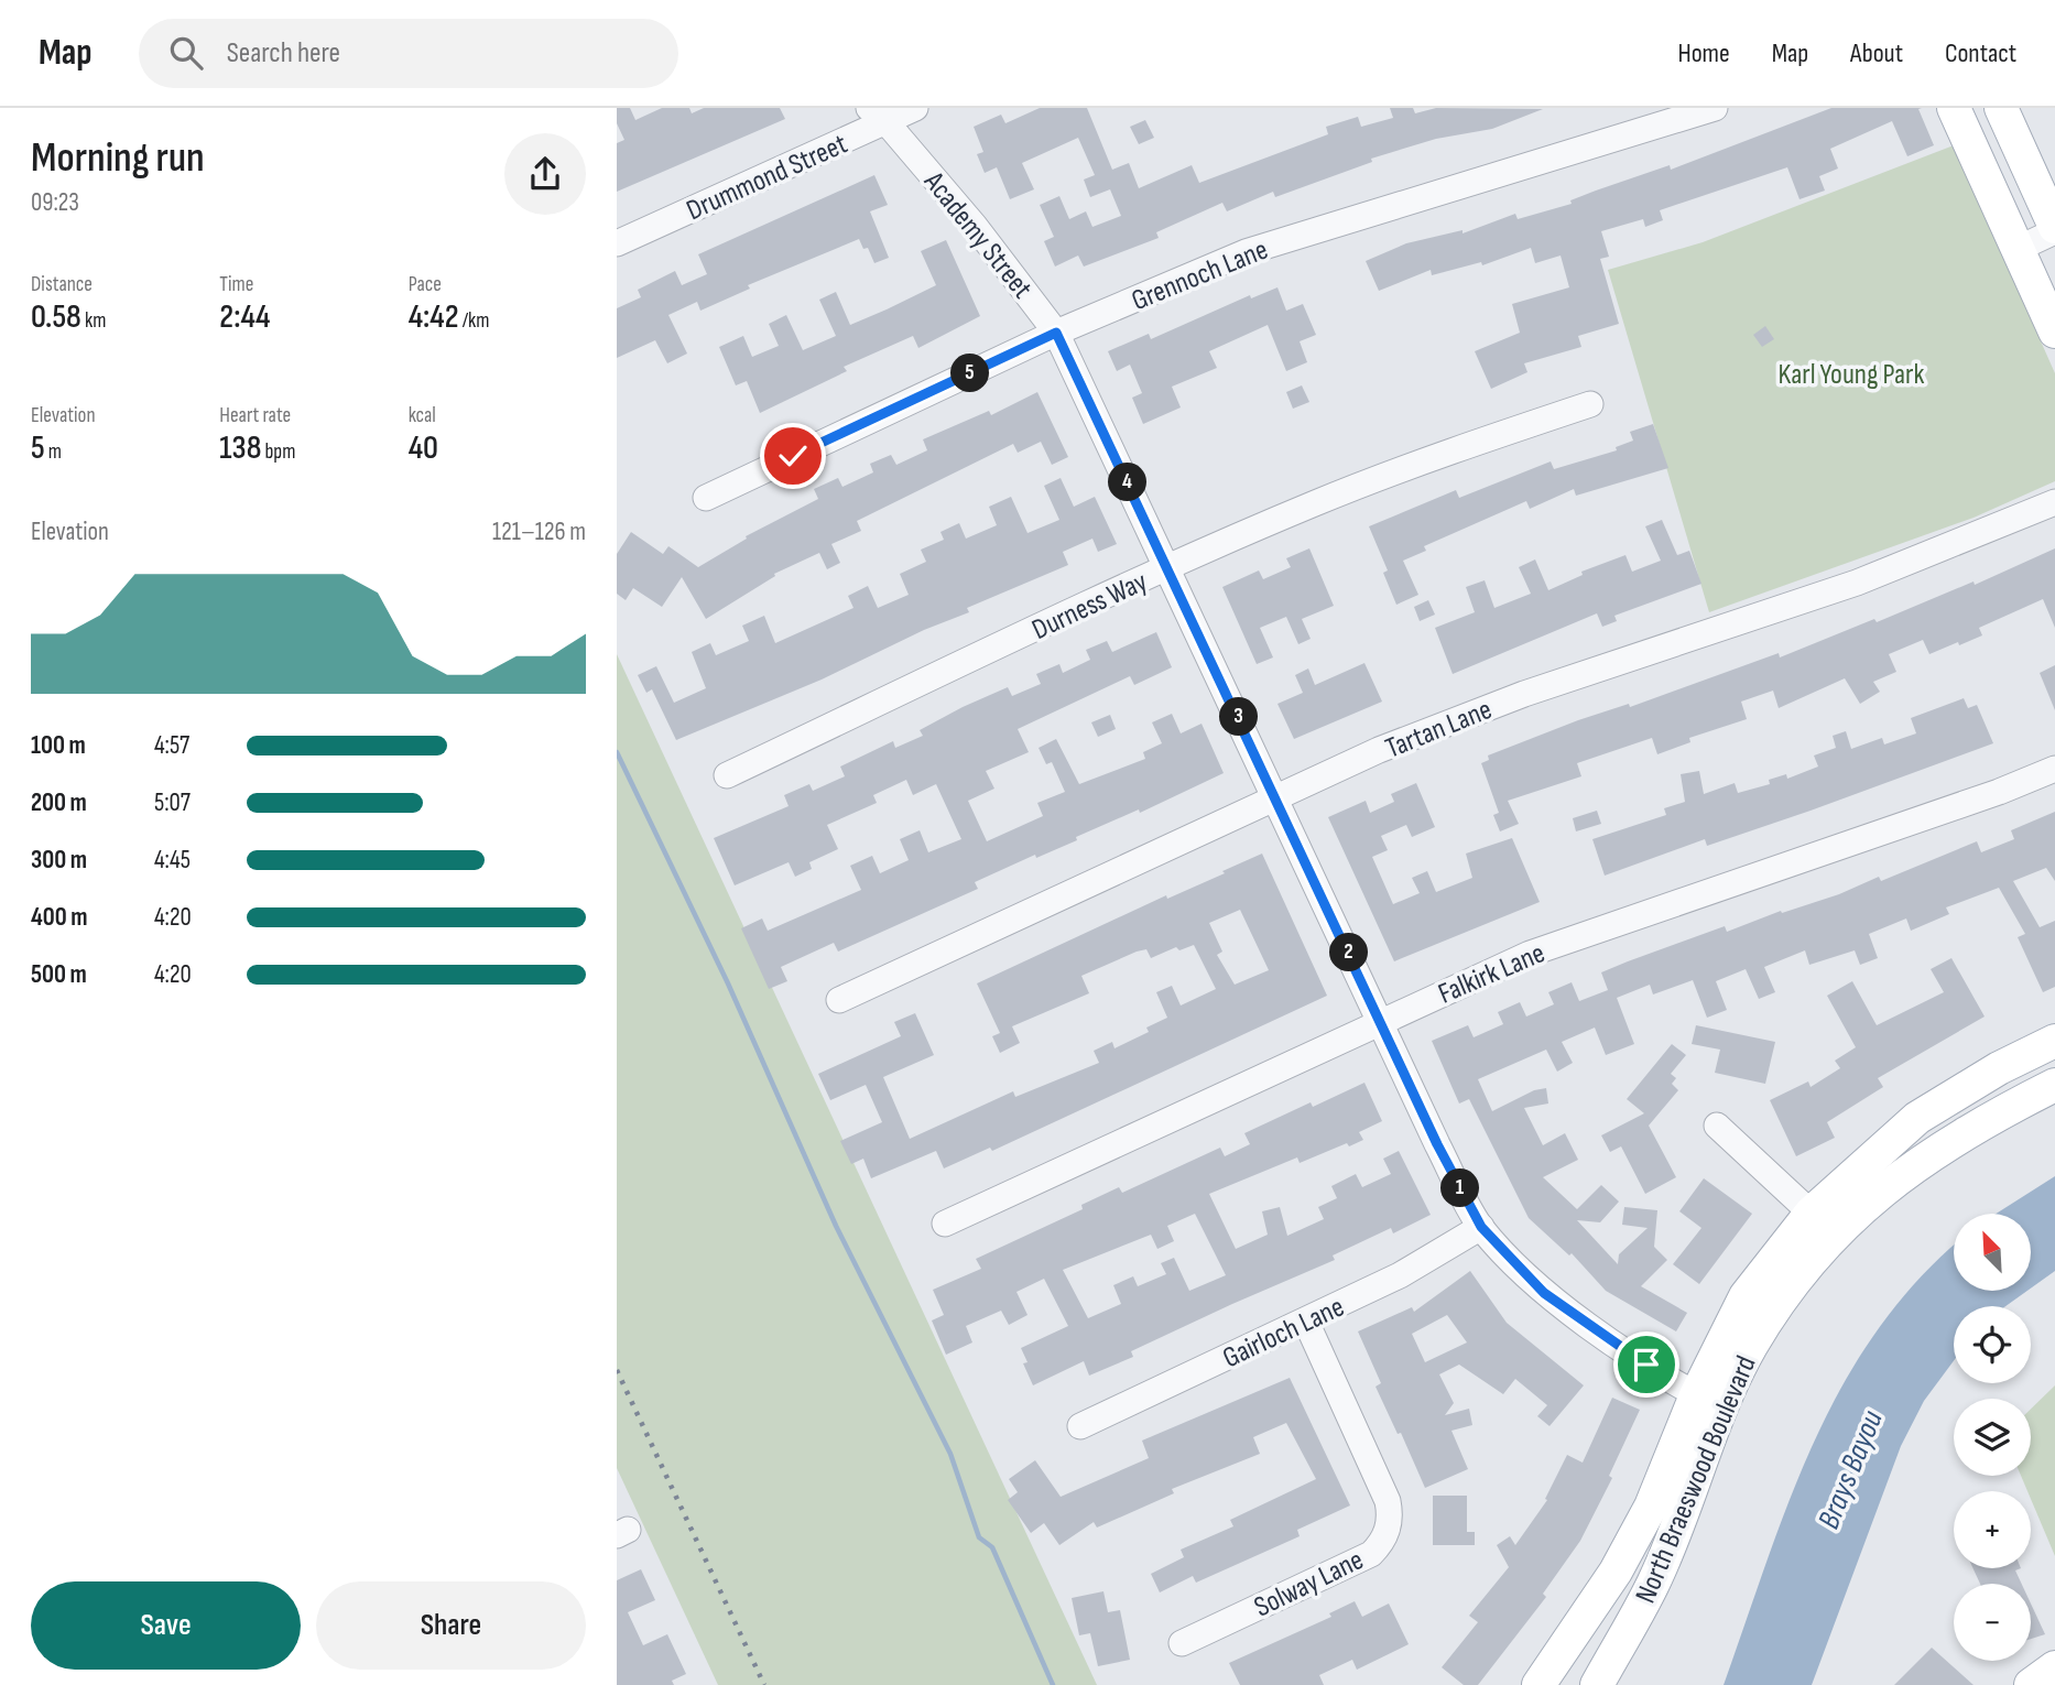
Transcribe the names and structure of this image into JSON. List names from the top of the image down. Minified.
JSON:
{"streets":{"main road":["North Braeswood Boulevard"],"street":["Drummond Street","Academy Street","Grennoch Lane","Durness Way","Tartan Lane","Falkirk Lane","Gairloch Lane","Solway Lane"]},"crossings":[["Drummond Street","Academy Street"],["Academy Street","Grennoch Lane"],["Academy Street","Durness Way"],["Academy Street","Tartan Lane"],["Academy Street","Falkirk Lane"],["Academy Street","Gairloch Lane"],["Academy Street","North Braeswood Boulevard"],["Gairloch Lane","Solway Lane"]],"water":["Brays Bayou"],"parks":["Karl Young Park"],"north":"top left","page":{"header":"Map","search":"Search here","nav":["Home","Map","About","Contact"],"heading":["Morning run","09:23"],"stats":[["Distance","0.58 km"],["Time","2:44"],["Pace","4:42 /km"],["Elevation","5 m"],["Heart rate","138 bpm"],["kcal","40"]],"pins":["5","4","3","2","1"],"chart":["Elevation","121–126 m"],"list":[{"name":"100 m","note":"4:57"},{"name":"200 m","note":"5:07"},{"name":"300 m","note":"4:45"},{"name":"400 m","note":"4:20"},{"name":"500 m","note":"4:20"}],"map_buttons":["+","−"],"buttons":["Save","Share"]}}
